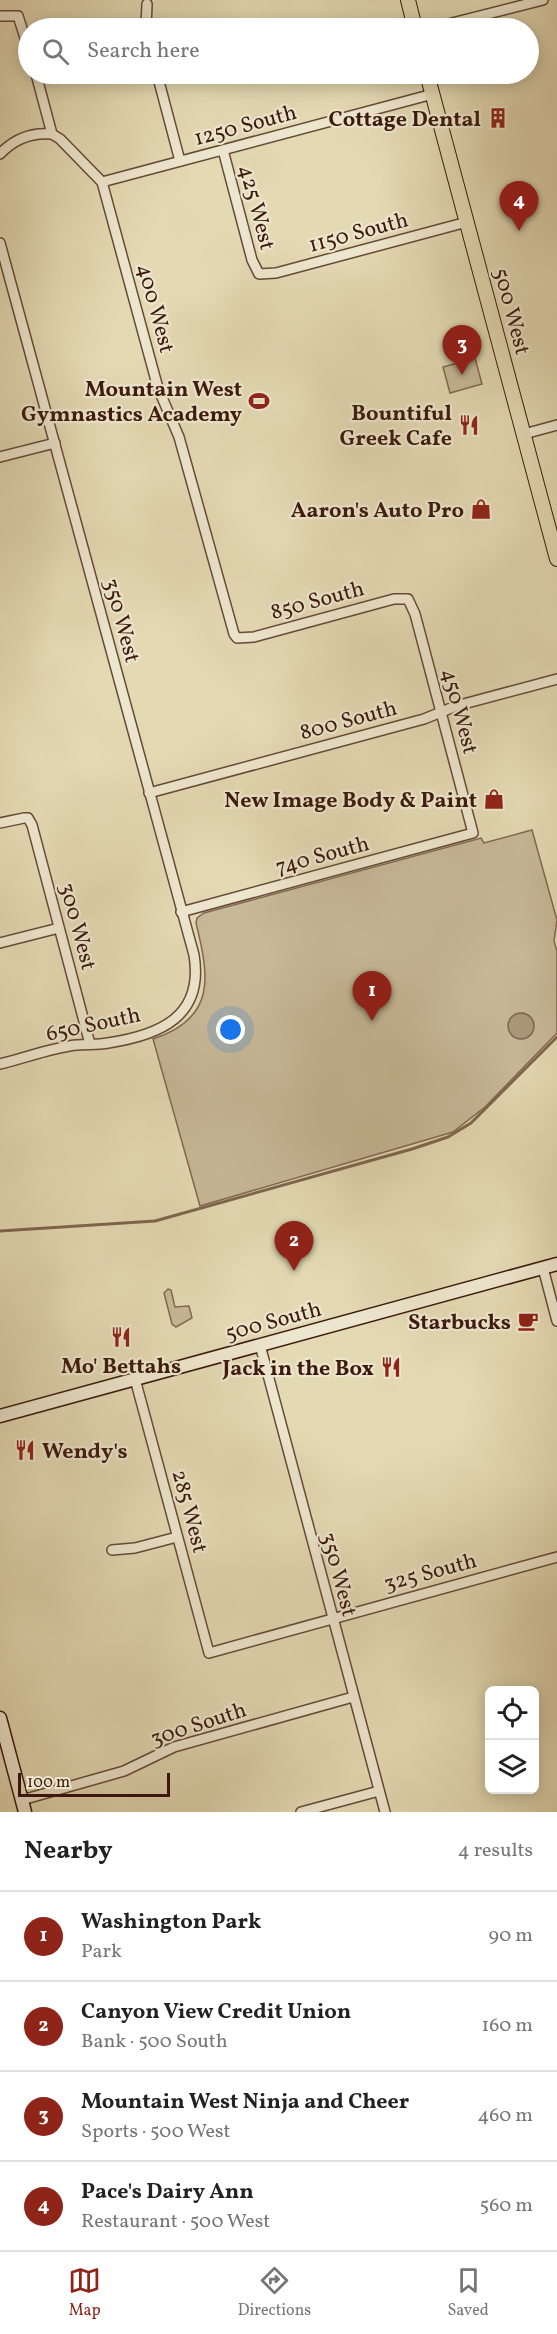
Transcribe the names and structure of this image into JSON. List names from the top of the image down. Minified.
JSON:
{"streets":{"main road":["500 West","500 South"],"street":["1250 South","425 West","1150 South","400 West","850 South","350 West","450 West","800 South","740 South","300 West","650 South","285 West","325 South","300 South"]},"crossings":[["1250 South","425 West"],["1250 South","400 West"],["1250 South","500 West"],["425 West","1150 South"],["1150 South","500 West"],["400 West","850 South"],["850 South","450 West"],["350 West","800 South"],["350 West","740 South"],["350 West","650 South"],["350 West","500 South"],["350 West","325 South"],["350 West","300 South"],["450 West","800 South"],["450 West","740 South"],["300 West","650 South"],["500 South","285 West"],["285 West","325 South"]],"places":{"building":["Cottage Dental"],"sports":["Mountain West Gymnastics Academy"],"restaurant":["Bountiful Greek Cafe","Mo' Bettahs","Jack in the Box","Wendy's"],"shop":["Aaron's Auto Pro","New Image Body & Paint"],"cafe":["Starbucks"]},"scale_bar":"100 m","page":{"search":"Search here","pins":["4","3","1","2"],"scale":"100 m","heading":["Nearby","4 results"],"list":[{"mark":"1","name":"Washington Park","note":"Park","value":"90 m"},{"mark":"2","name":"Canyon View Credit Union","note":"Bank · 500 South","value":"160 m"},{"mark":"3","name":"Mountain West Ninja and Cheer","note":"Sports · 500 West","value":"460 m"},{"mark":"4","name":"Pace's Dairy Ann","note":"Restaurant · 500 West","value":"560 m"}],"nav":["Map","Directions","Saved"]}}
